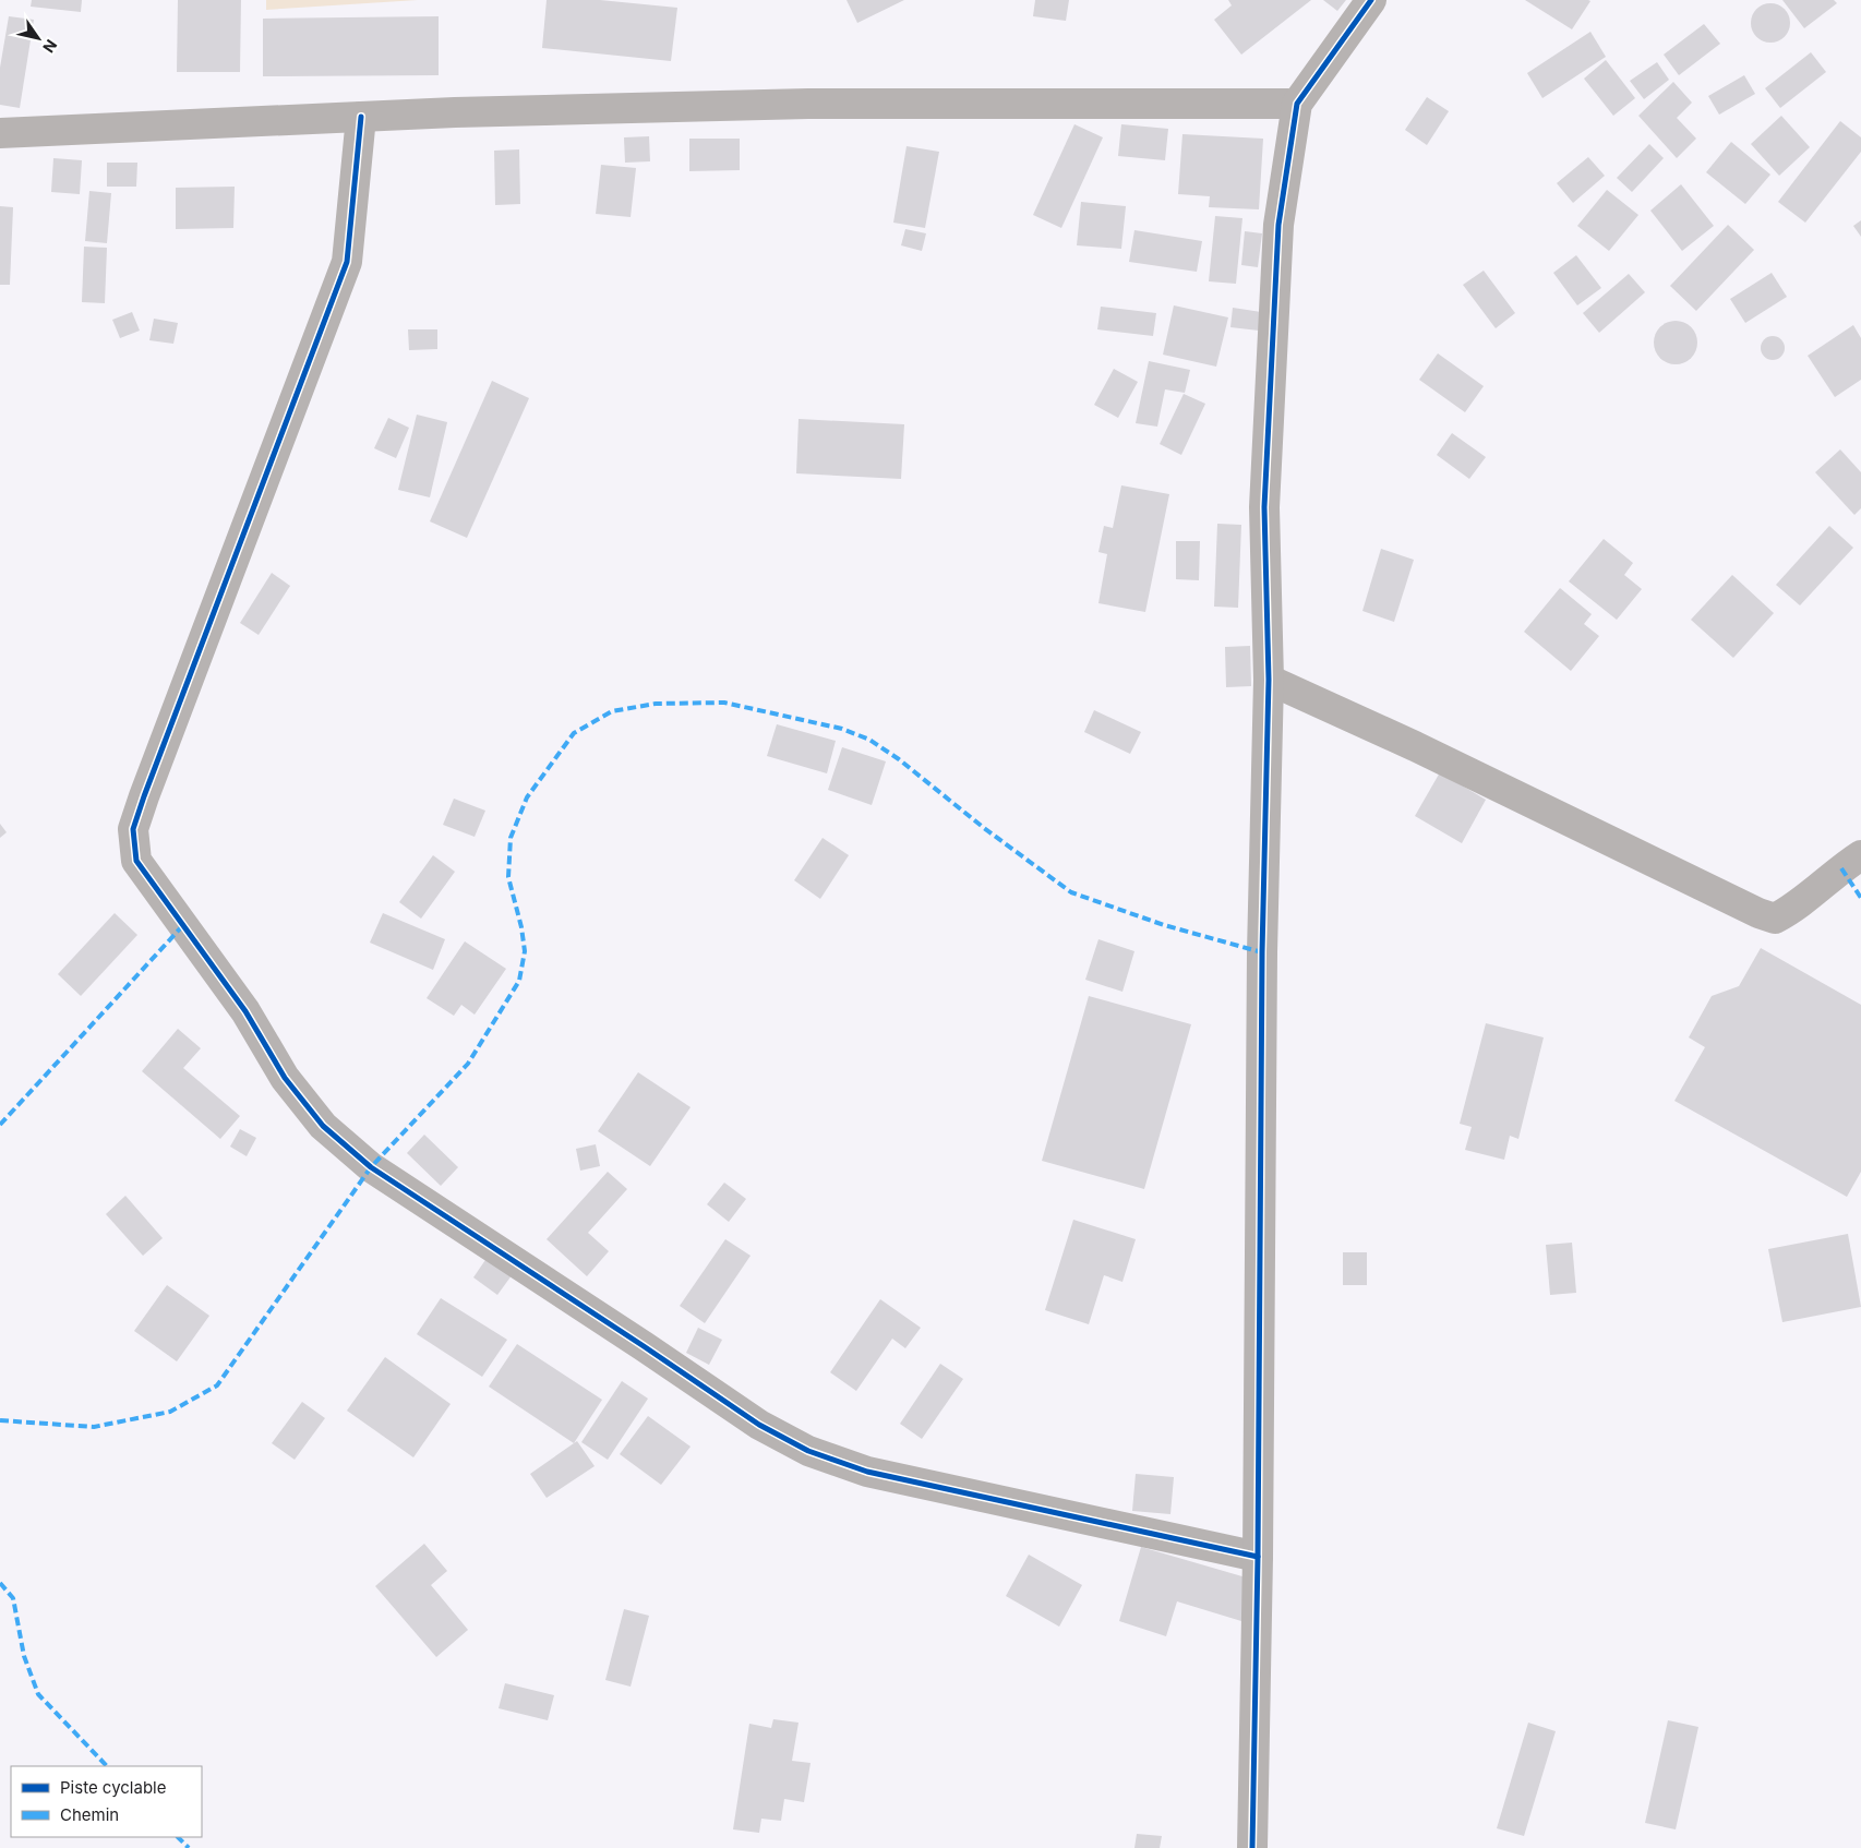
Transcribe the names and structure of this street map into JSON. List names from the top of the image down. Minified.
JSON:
{"legend":["Piste cyclable","Chemin"],"north":"bottom right"}
